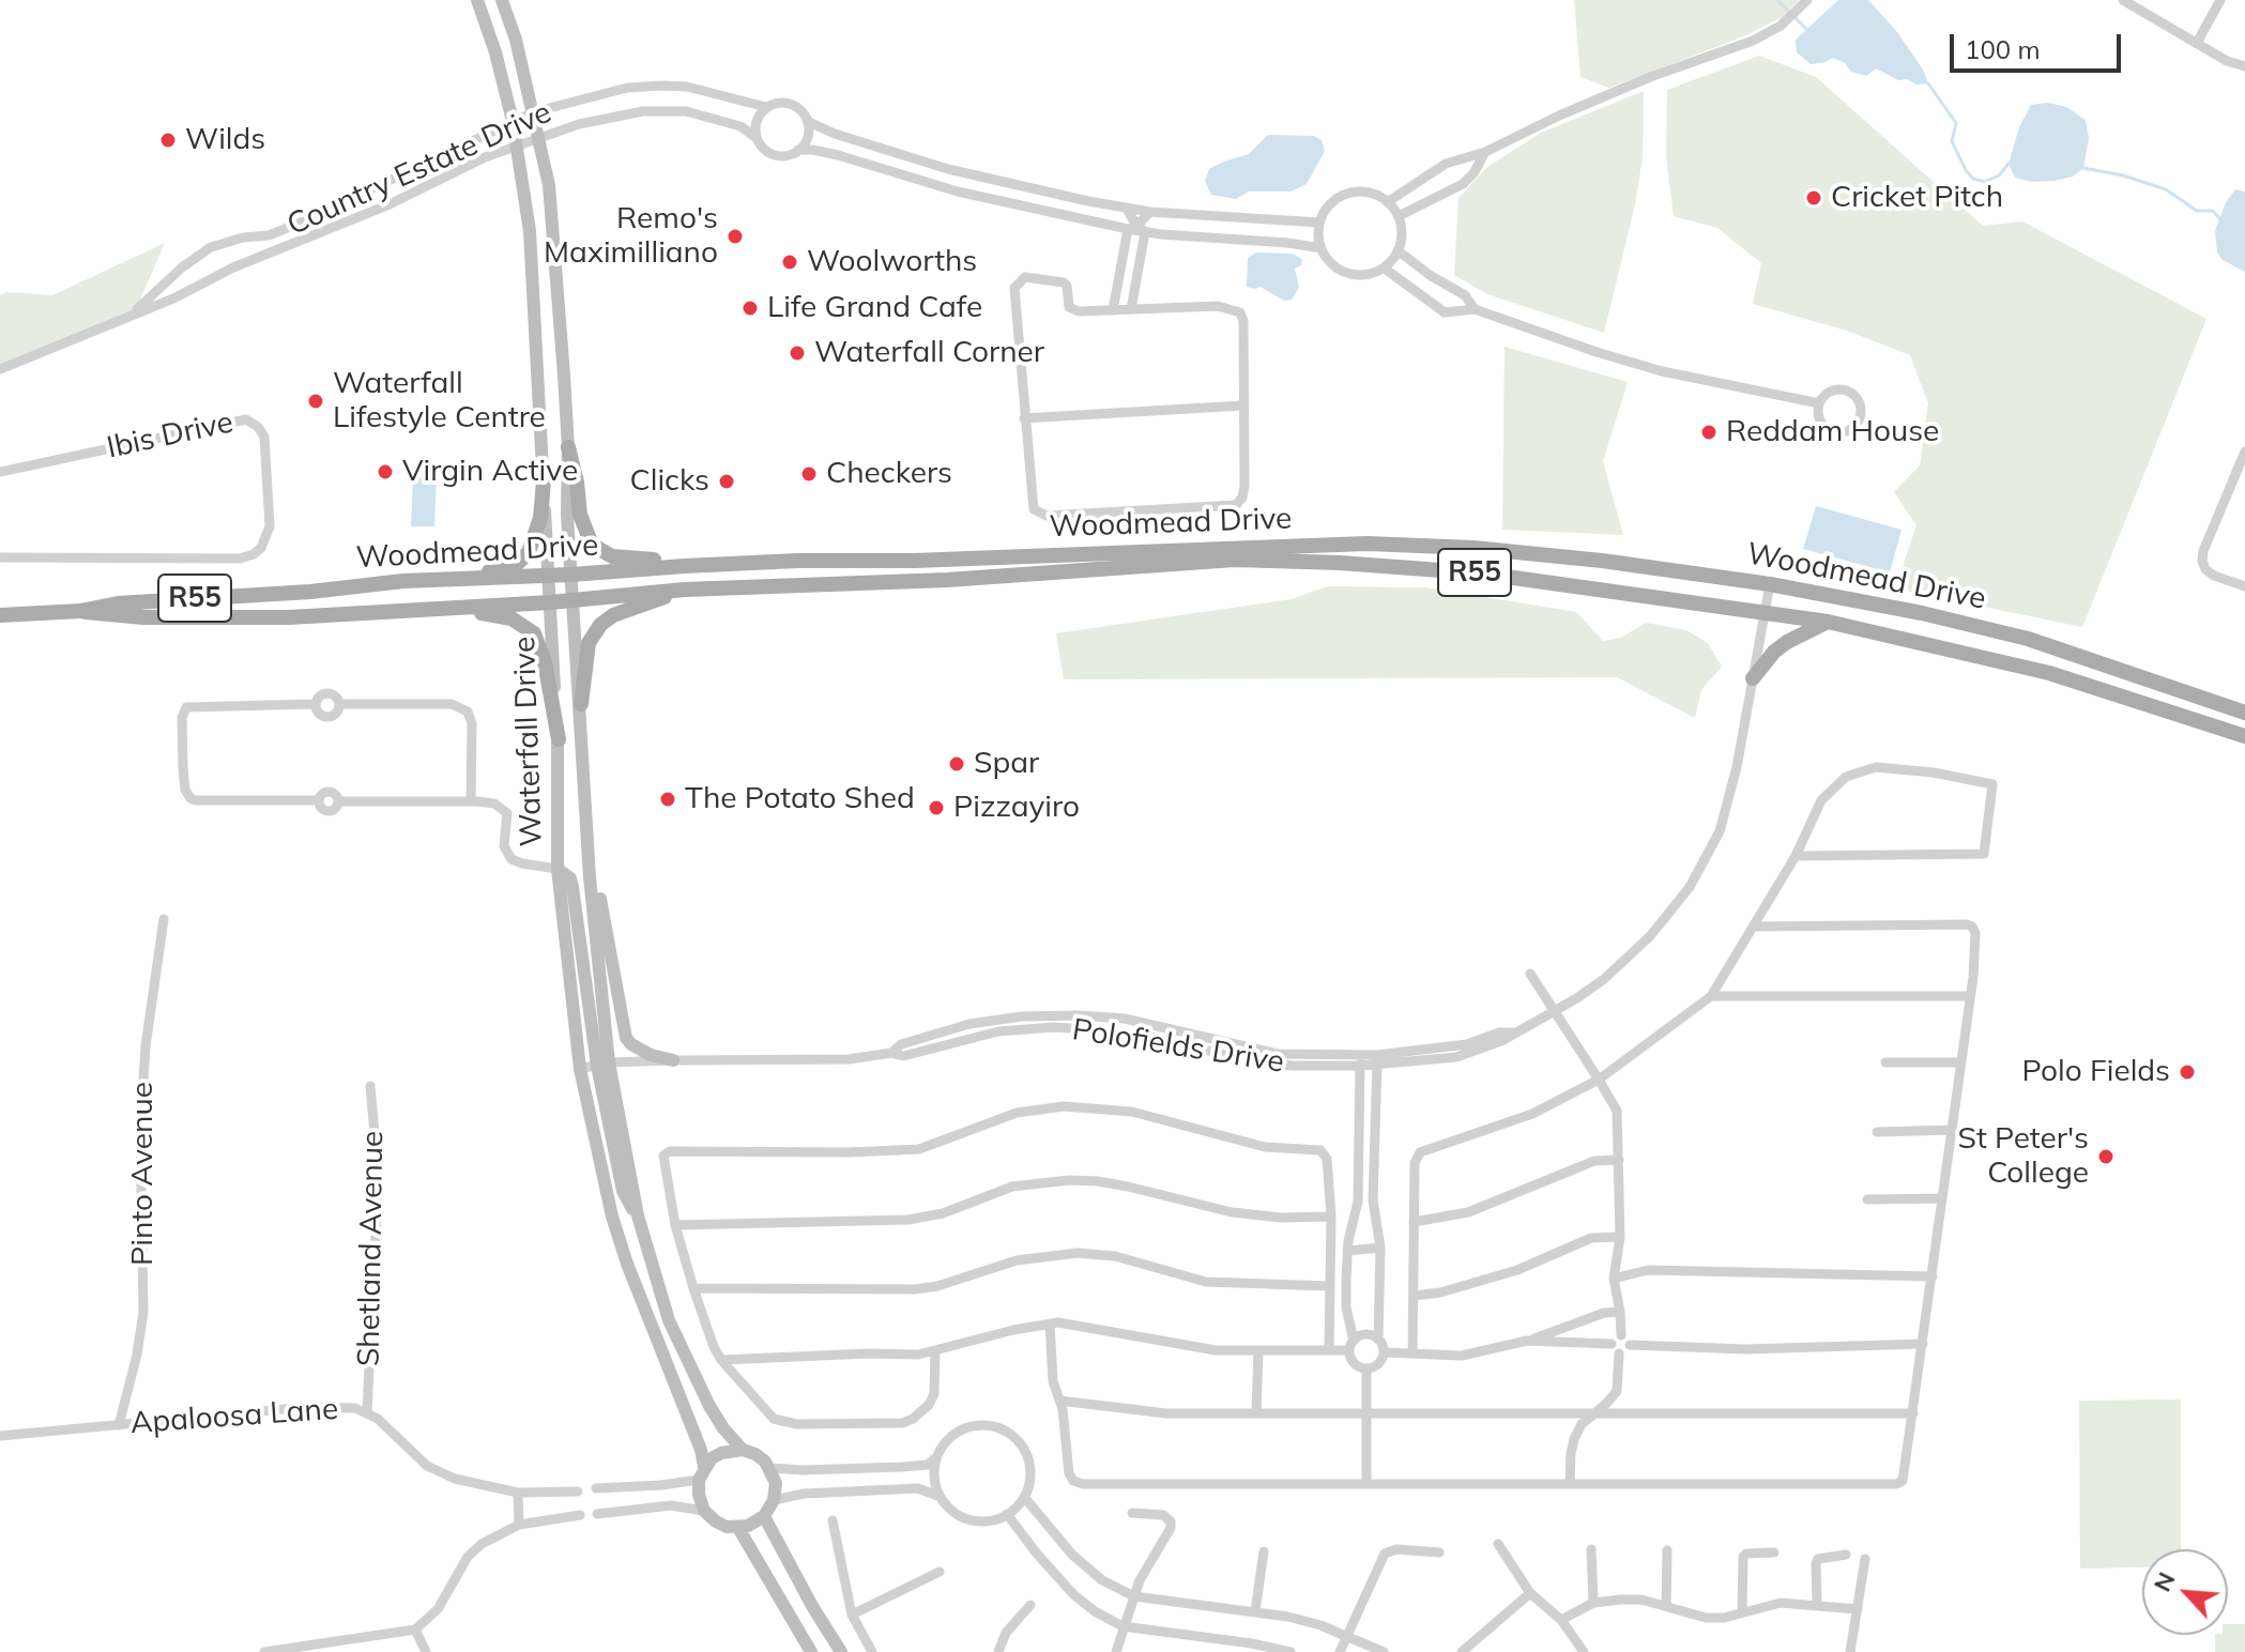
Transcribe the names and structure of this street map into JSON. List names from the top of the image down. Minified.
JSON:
{"streets":{"main road":["Woodmead Drive","R55","Waterfall Drive"],"street":["Country Estate Drive","Ibis Drive","Polofields Drive","Pinto Avenue","Shetland Avenue","Apaloosa Lane"]},"crossings":[["Country Estate Drive","Waterfall Drive"],["Woodmead Drive","Waterfall Drive"],["Woodmead Drive","Polofields Drive"],["Waterfall Drive","Polofields Drive"],["Pinto Avenue","Apaloosa Lane"],["Shetland Avenue","Apaloosa Lane"]],"places":["Wilds","Cricket Pitch","Remo's Maximilliano","Woolworths","Life Grand Cafe","Waterfall Corner","Waterfall Lifestyle Centre","Reddam House","Virgin Active","Checkers","Clicks","Spar","The Potato Shed","Pizzayiro","Polo Fields","St Peter's College"],"scale_bar":"100 m","north":"top left"}
